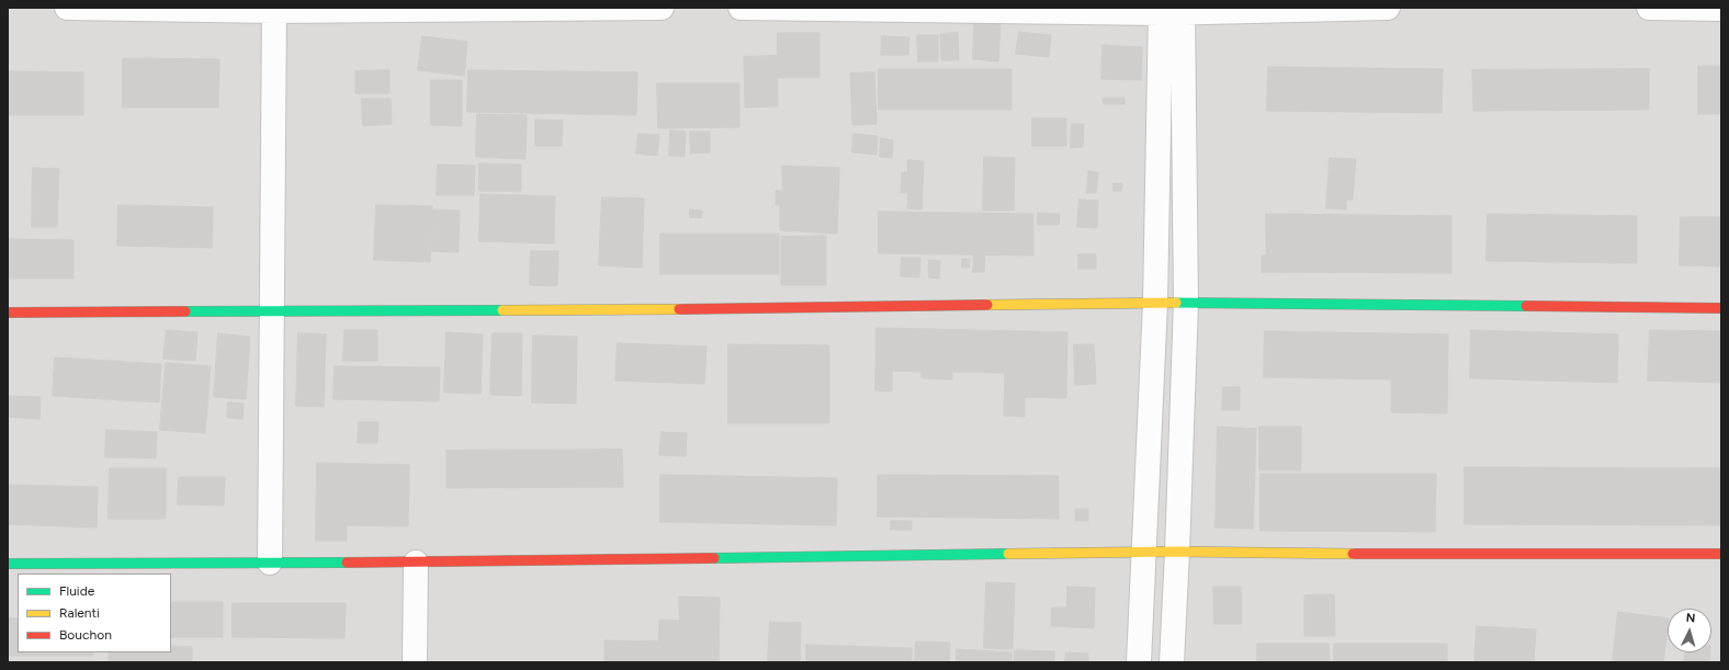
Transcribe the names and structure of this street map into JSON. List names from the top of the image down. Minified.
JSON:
{"legend":["Fluide","Ralenti","Bouchon"],"north":"top"}
